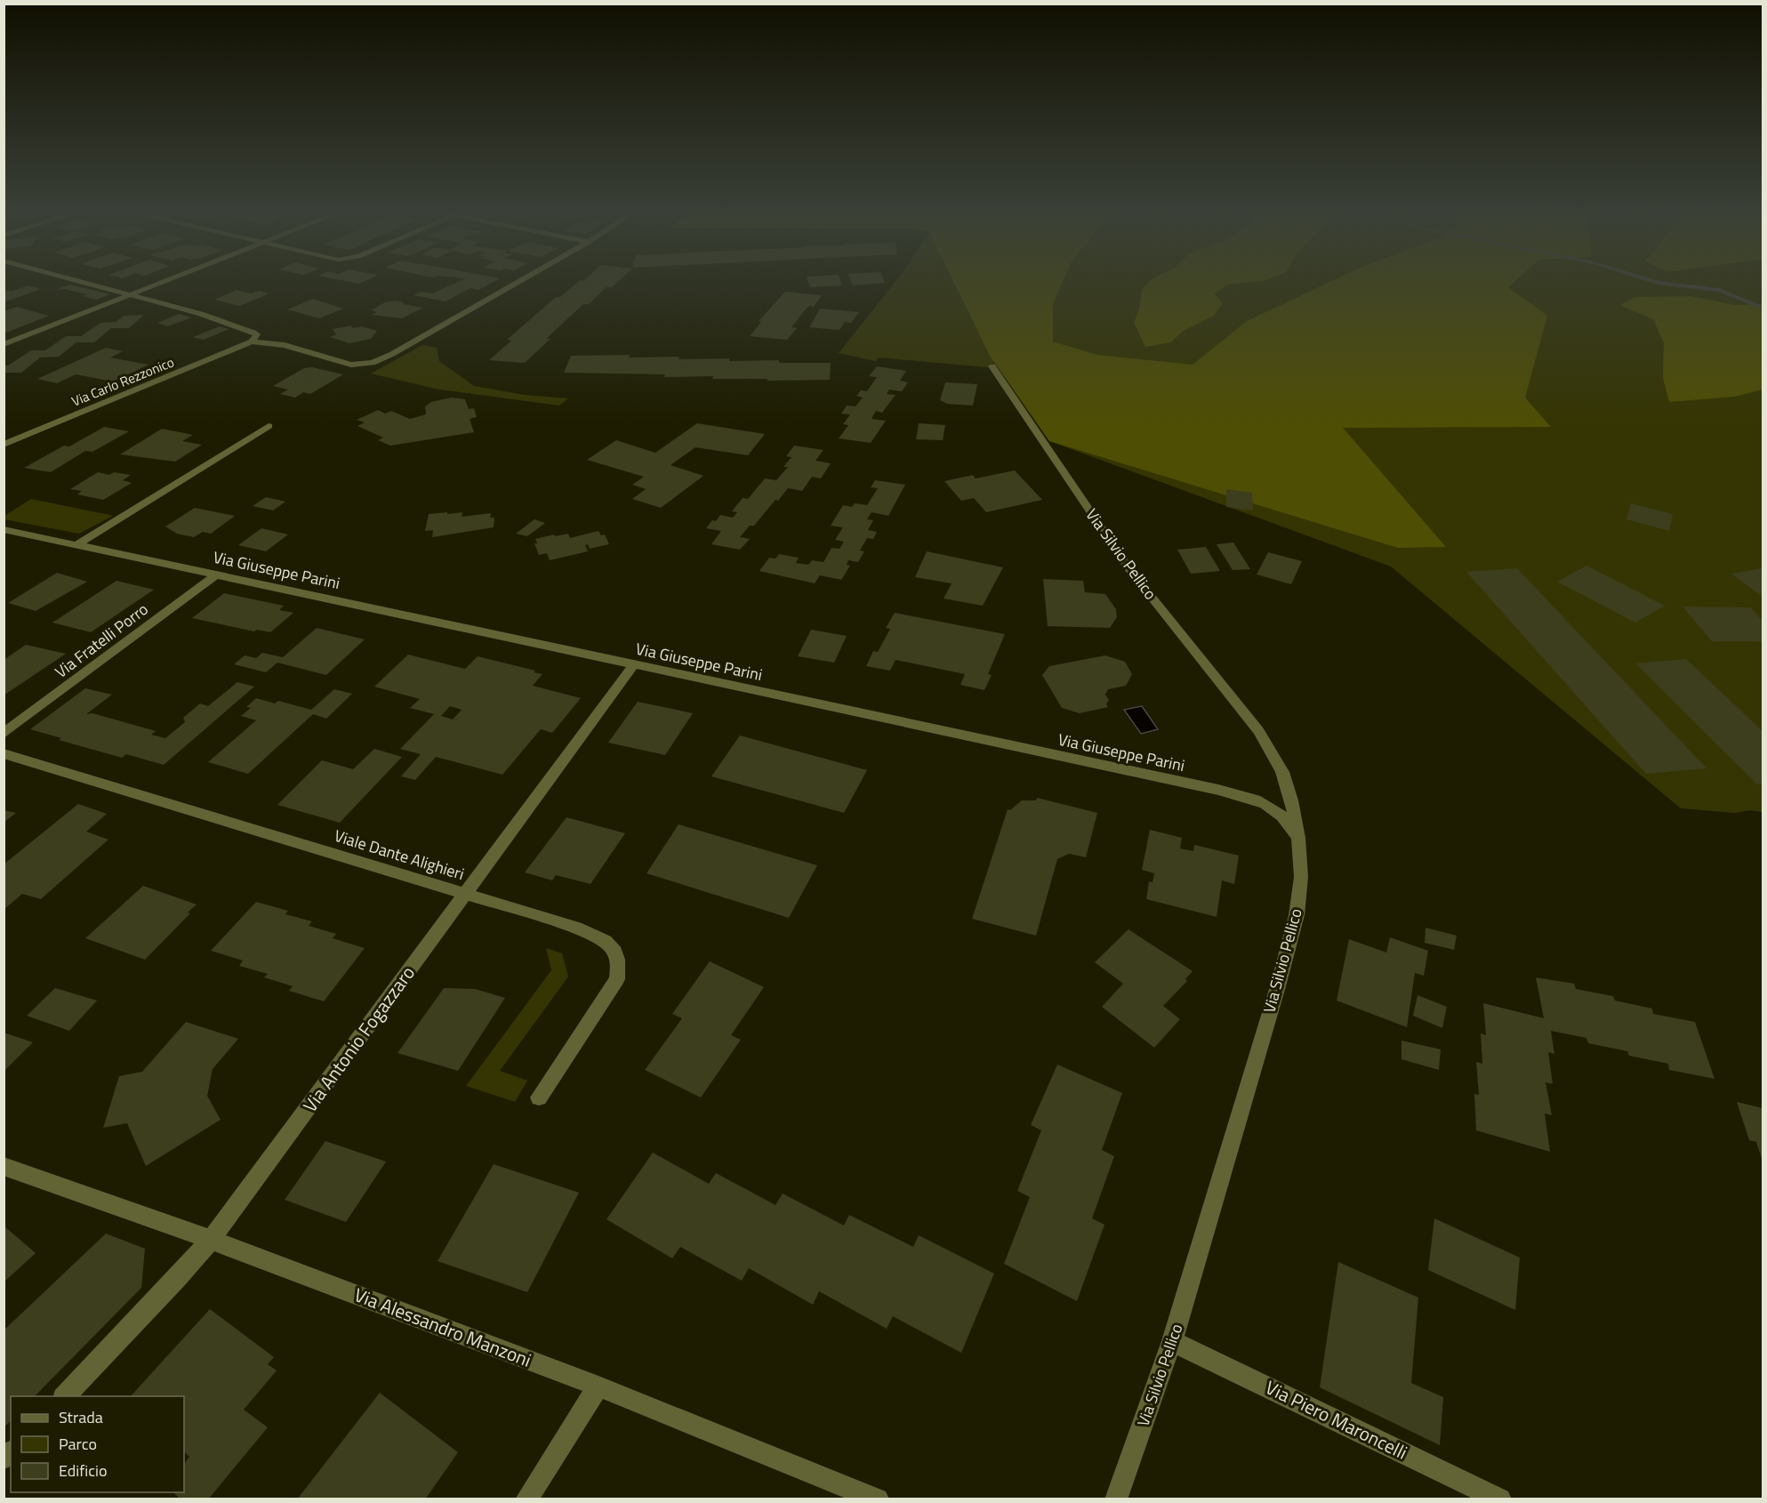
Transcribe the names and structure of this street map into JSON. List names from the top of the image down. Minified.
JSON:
{"streets":{"street":["Via Carlo Rezzonico","Via Silvio Pellico","Via Giuseppe Parini","Via Fratelli Porro","Viale Dante Alighieri","Via Antonio Fogazzaro","Via Alessandro Manzoni","Via Piero Maroncelli"]},"crossings":[["Via Silvio Pellico","Via Giuseppe Parini"],["Via Silvio Pellico","Via Piero Maroncelli"],["Via Giuseppe Parini","Via Fratelli Porro"],["Via Giuseppe Parini","Via Antonio Fogazzaro"],["Viale Dante Alighieri","Via Antonio Fogazzaro"],["Via Antonio Fogazzaro","Via Alessandro Manzoni"]],"legend":["Strada","Parco","Edificio"]}
